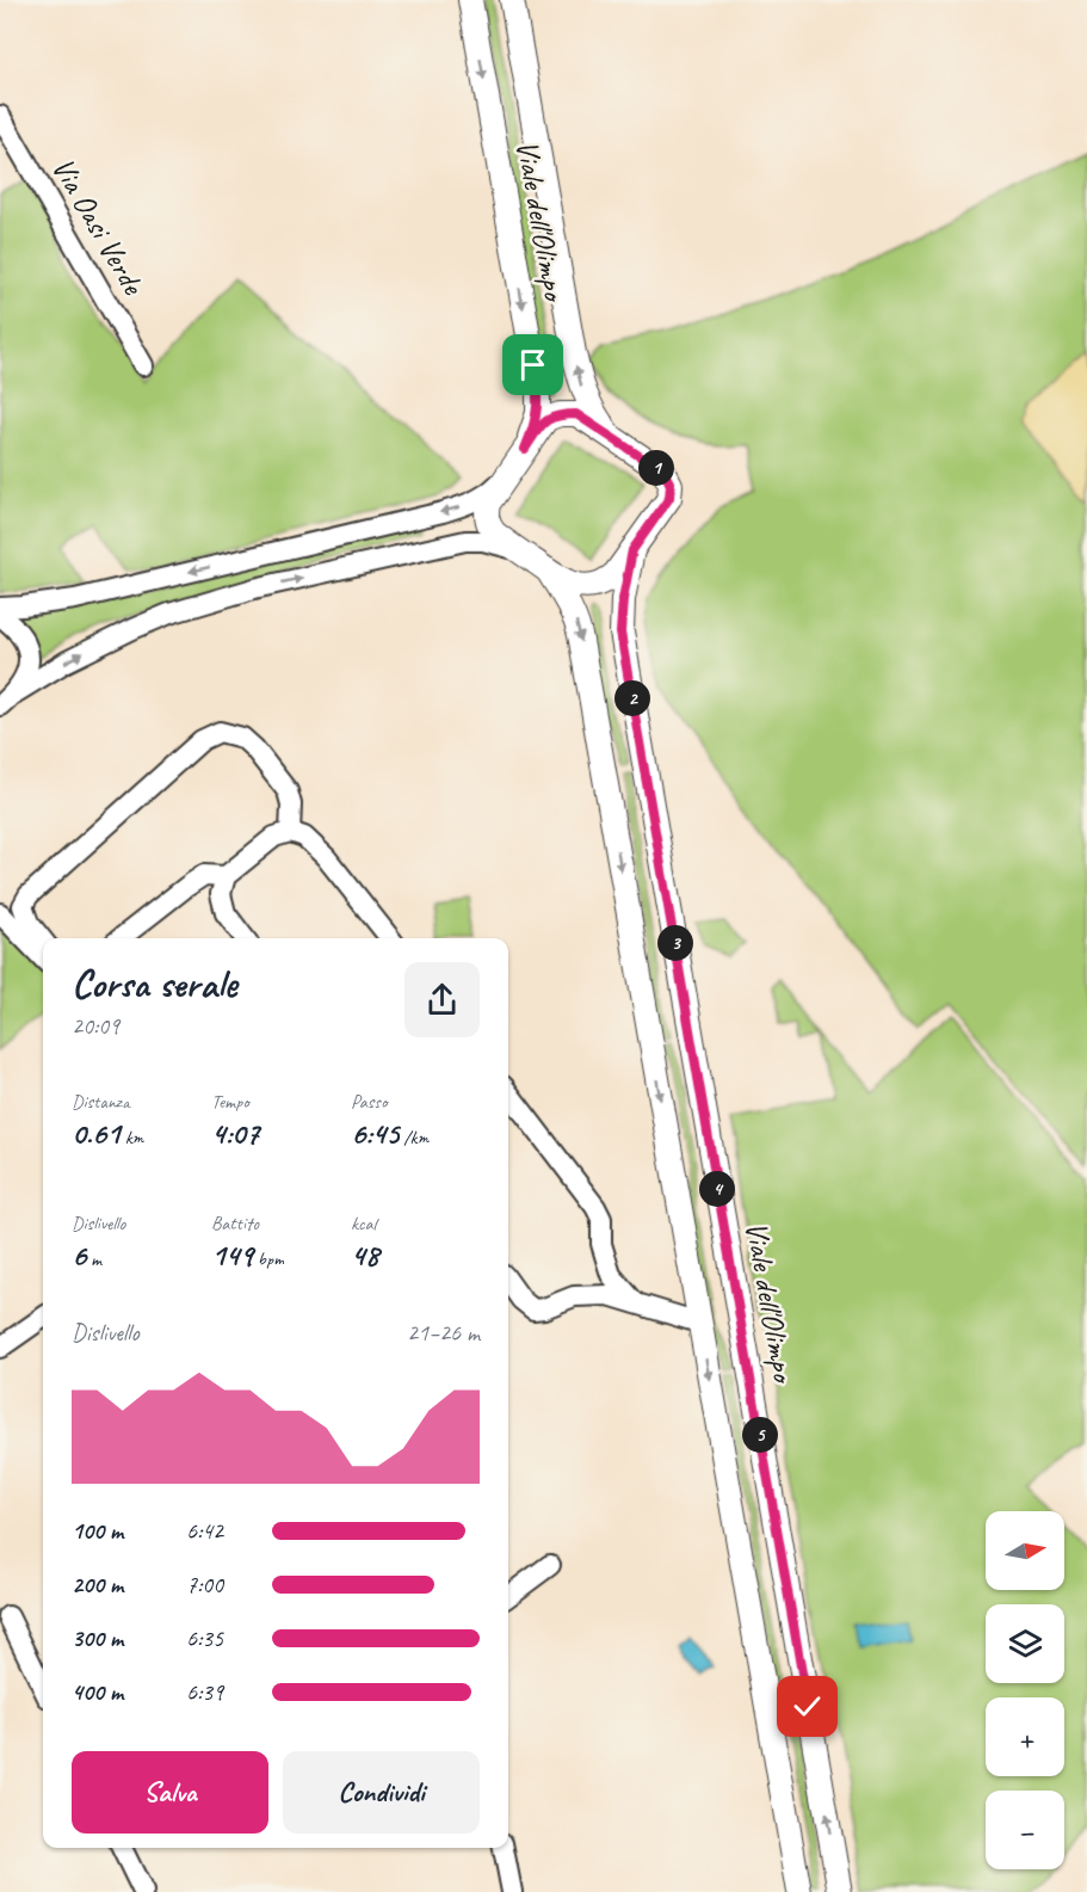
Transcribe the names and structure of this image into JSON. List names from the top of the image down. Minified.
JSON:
{"streets":{"street":["Viale dell'Olimpo","Via Oasi Verde"]},"north":"right","page":{"pins":["1","2","3","4","5"],"heading":["Corsa serale","20:09"],"stats":[["Distanza","0.61 km"],["Tempo","4:07"],["Passo","6:45 /km"],["Dislivello","6 m"],["Battito","149 bpm"],["kcal","48"]],"chart":["Dislivello","21–26 m"],"list":[{"name":"100 m","note":"6:42"},{"name":"200 m","note":"7:00"},{"name":"300 m","note":"6:35"},{"name":"400 m","note":"6:39"}],"map_buttons":["+","−"],"buttons":["Salva","Condividi"]}}
